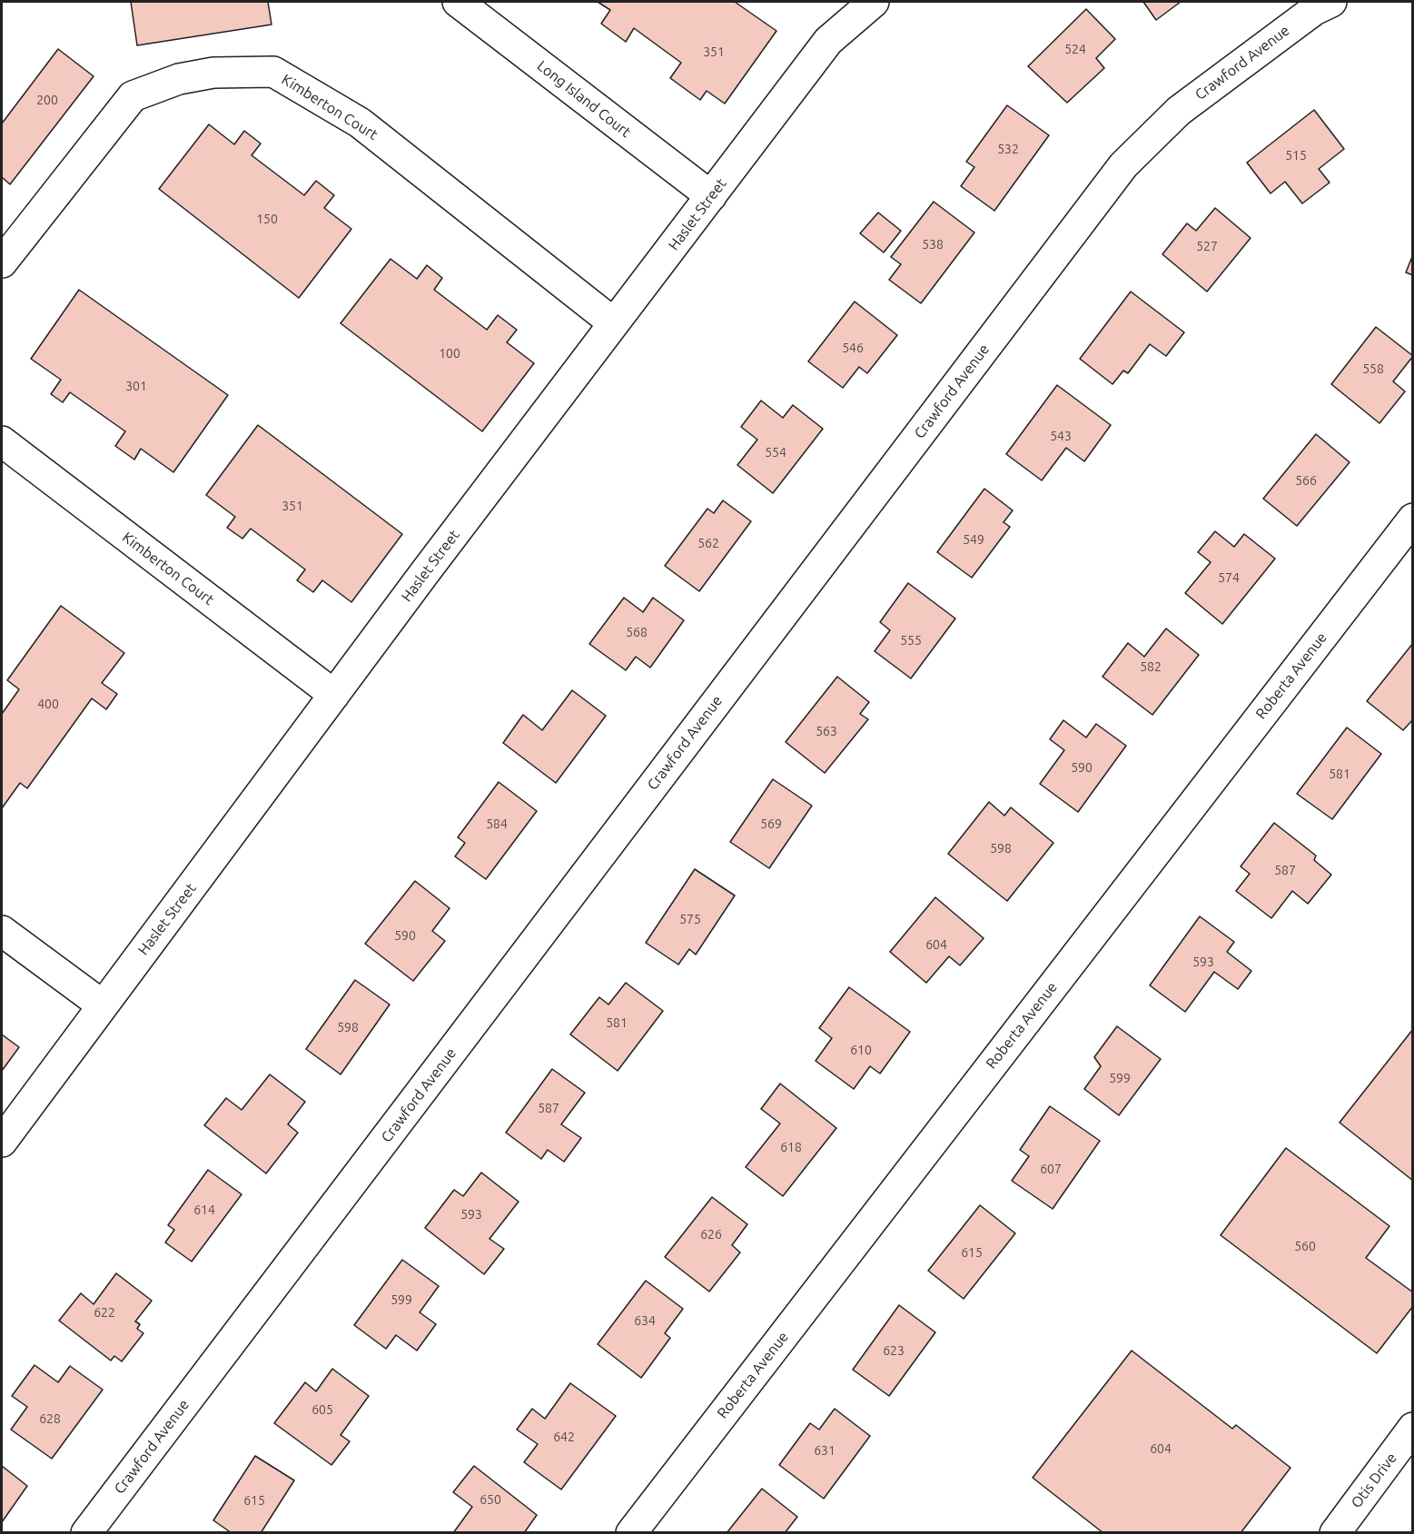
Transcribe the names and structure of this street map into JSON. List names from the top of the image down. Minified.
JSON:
{"streets":{"street":["Crawford Avenue","Long Island Court","Kimberton Court","Haslet Street","Roberta Avenue","Otis Drive"]},"crossings":[["Long Island Court","Haslet Street"],["Kimberton Court","Haslet Street"]],"house_numbers":["524","351","200","532","515","150","538","527","546","100","558","301","543","554","566","351","549","562","574","568","555","582","400","563","590","581","584","569","598","587","575","590","604","593","581","598","610","599","587","618","607","614","593","626","560","615","599","622","634","623","605","628","642","604","631","650","615"]}
